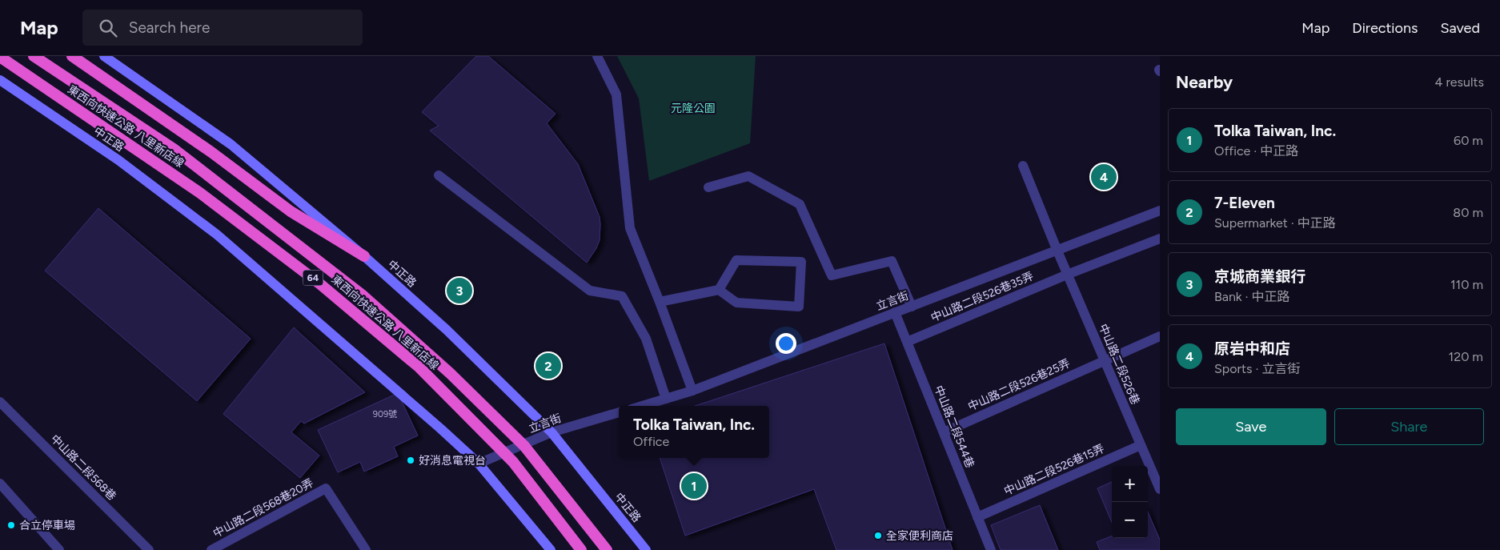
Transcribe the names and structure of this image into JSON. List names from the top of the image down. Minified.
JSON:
{"streets":{"highway":["東西向快速公路 八里新店線","64"],"main road":["中正路"],"street":["中山路二段526巷35弄","立言街","中山路二段526巷","中山路二段526巷25弄","中山路二段544巷","中山路二段568巷","中山路二段526巷15弄","中山路二段568巷20弄"]},"crossings":[["中正路","立言街"],["中山路二段526巷35弄","中山路二段526巷"],["中山路二段526巷35弄","中山路二段544巷"],["立言街","中山路二段526巷"],["立言街","中山路二段544巷"],["中山路二段526巷","中山路二段526巷25弄"],["中山路二段526巷","中山路二段526巷15弄"],["中山路二段526巷25弄","中山路二段544巷"],["中山路二段544巷","中山路二段526巷15弄"]],"parks":["元隆公園"],"places":["好消息電視台","合立停車場","全家便利商店"],"house_numbers":["909號"],"page":{"header":"Map","search":"Search here","nav":["Map","Directions","Saved"],"heading":["Nearby","4 results"],"list":[{"mark":"1","name":"Tolka Taiwan, Inc.","note":"Office · 中正路","value":"60 m"},{"mark":"2","name":"7-Eleven","note":"Supermarket · 中正路","value":"80 m"},{"mark":"3","name":"京城商業銀行","note":"Bank · 中正路","value":"110 m"},{"mark":"4","name":"原岩中和店","note":"Sports · 立言街","value":"120 m"}],"pins":["4","3","2","1"],"buttons":["Save","Share"],"popup":["Tolka Taiwan, Inc.","Office"],"map_buttons":["+","−"]}}
